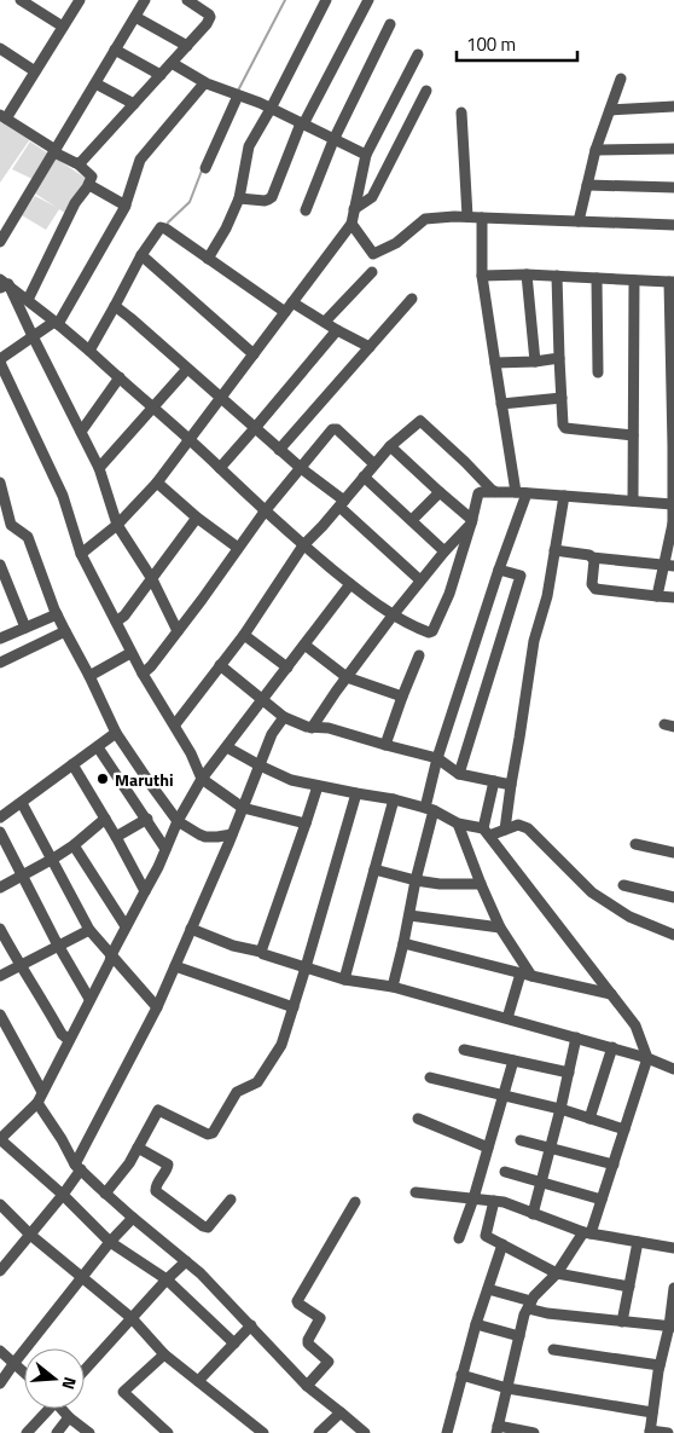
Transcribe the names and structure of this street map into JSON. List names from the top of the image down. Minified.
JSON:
{"places":["Maruthi"],"scale_bar":"100 m","north":"right"}
